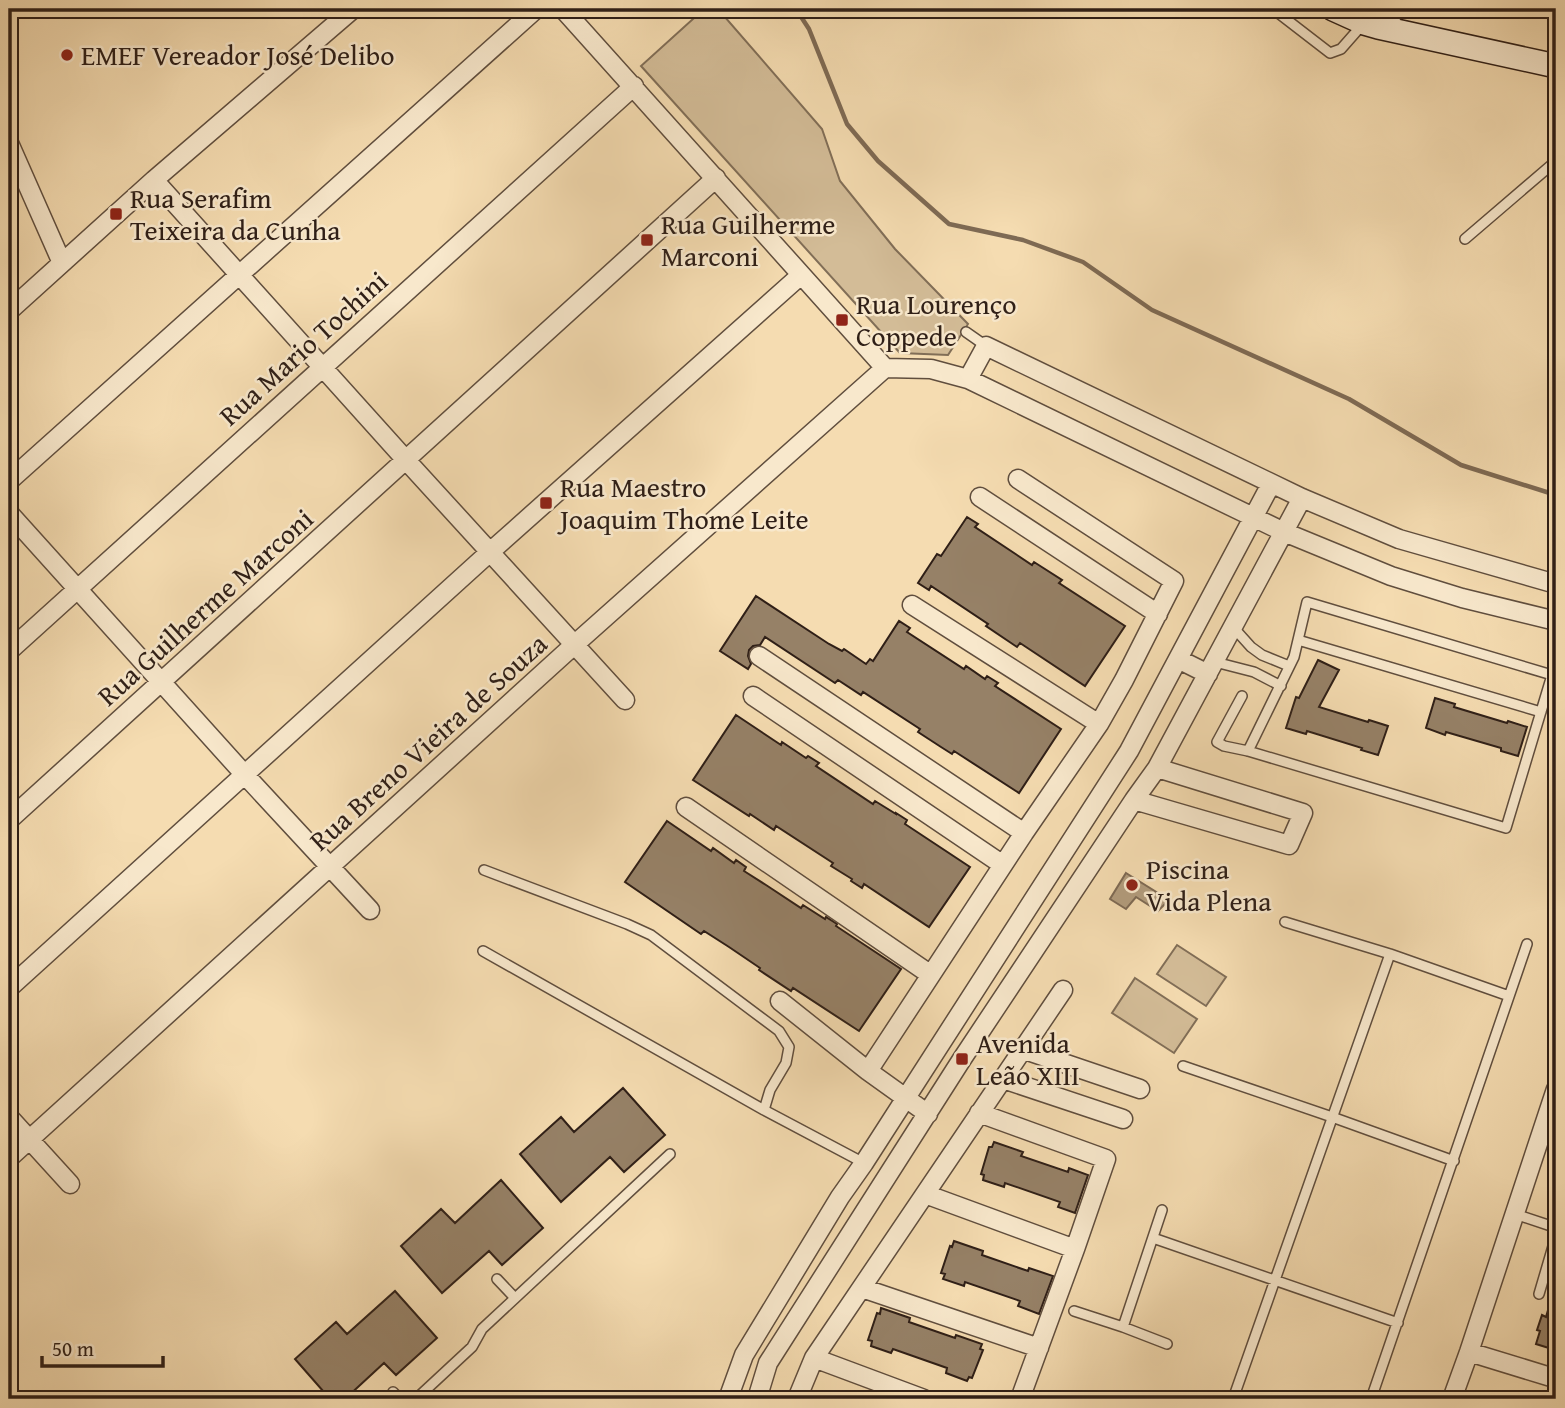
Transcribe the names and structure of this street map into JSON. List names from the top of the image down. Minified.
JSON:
{"streets":{"street":["Rua Mario Tochini","Rua Guilherme Marconi","Rua Breno Vieira de Souza"]},"places":{"other":["EMEF Vereador José Delibo","Piscina Vida Plena"],"transit":["Rua Serafim Teixeira da Cunha","Rua Guilherme Marconi","Rua Lourenço Coppede","Rua Maestro Joaquim Thome Leite","Avenida Leão XIII"]},"scale_bar":"50 m"}
